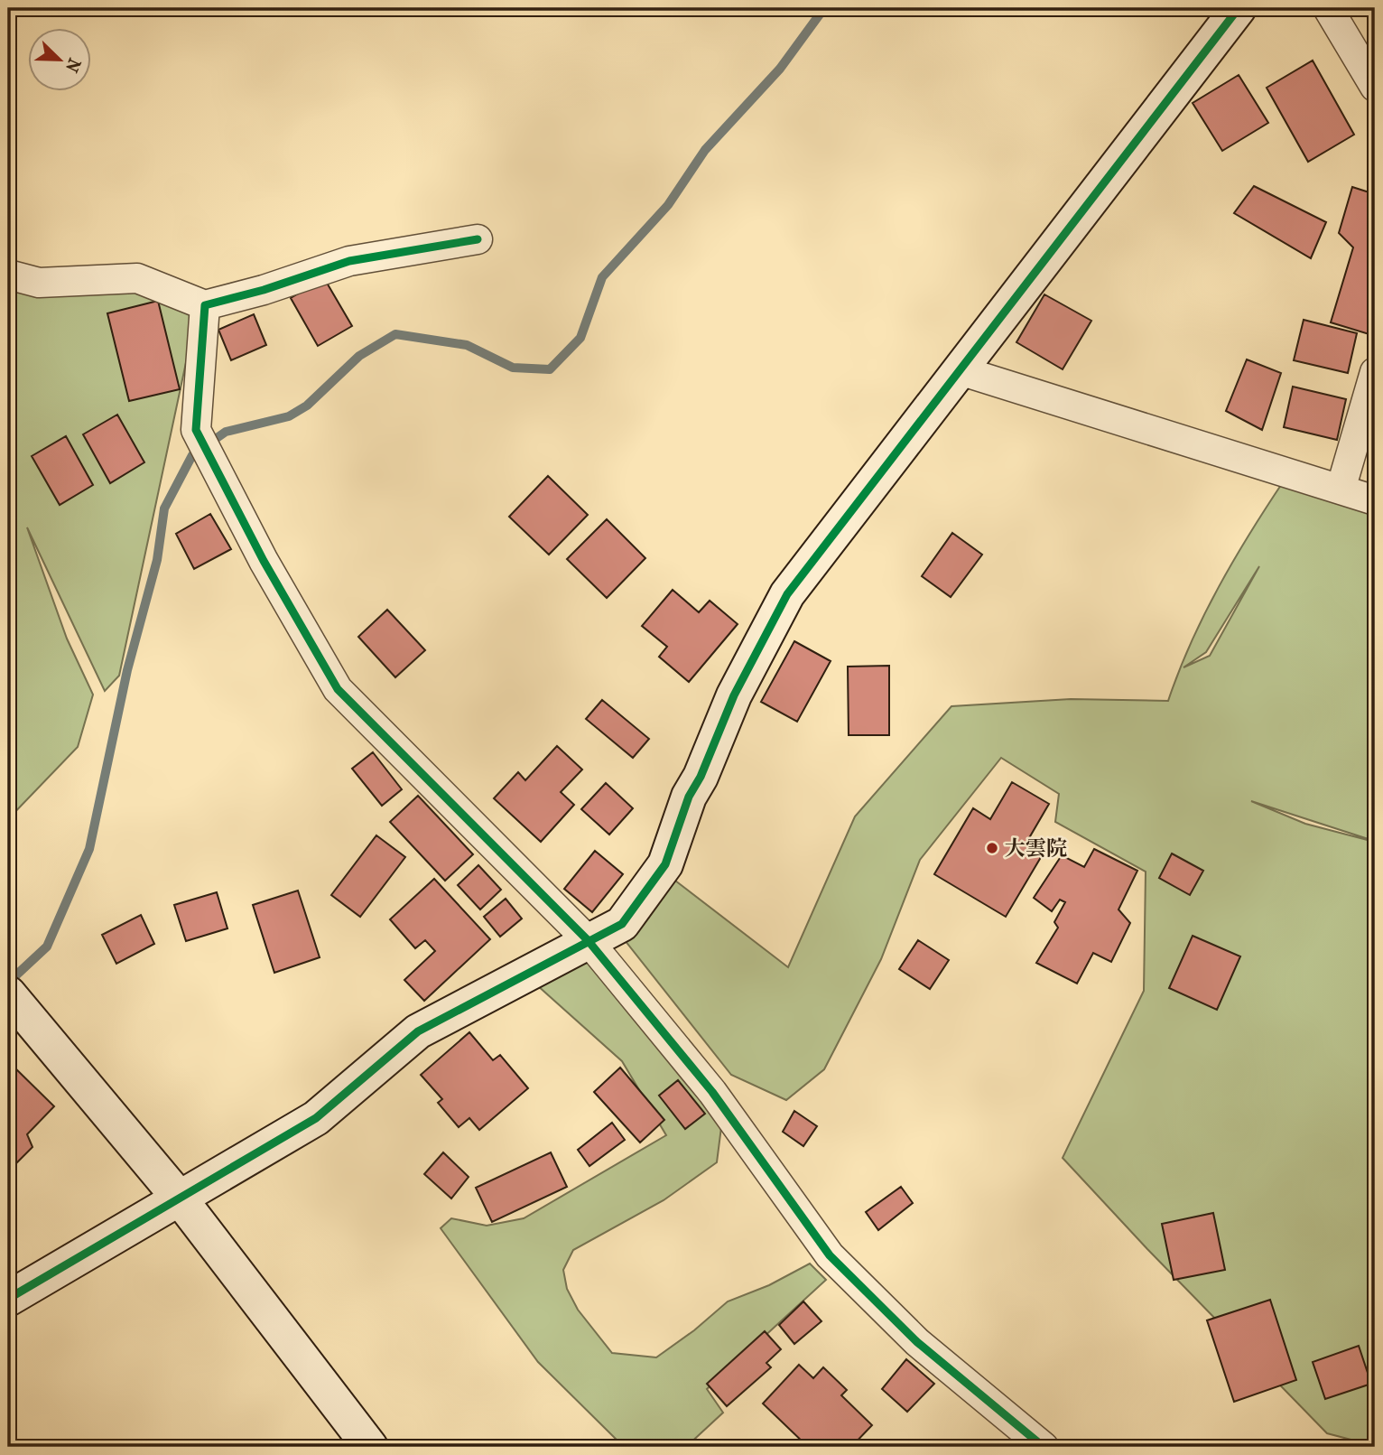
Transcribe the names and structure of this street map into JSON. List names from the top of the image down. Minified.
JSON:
{"places":["大雲院"],"north":"bottom right"}
